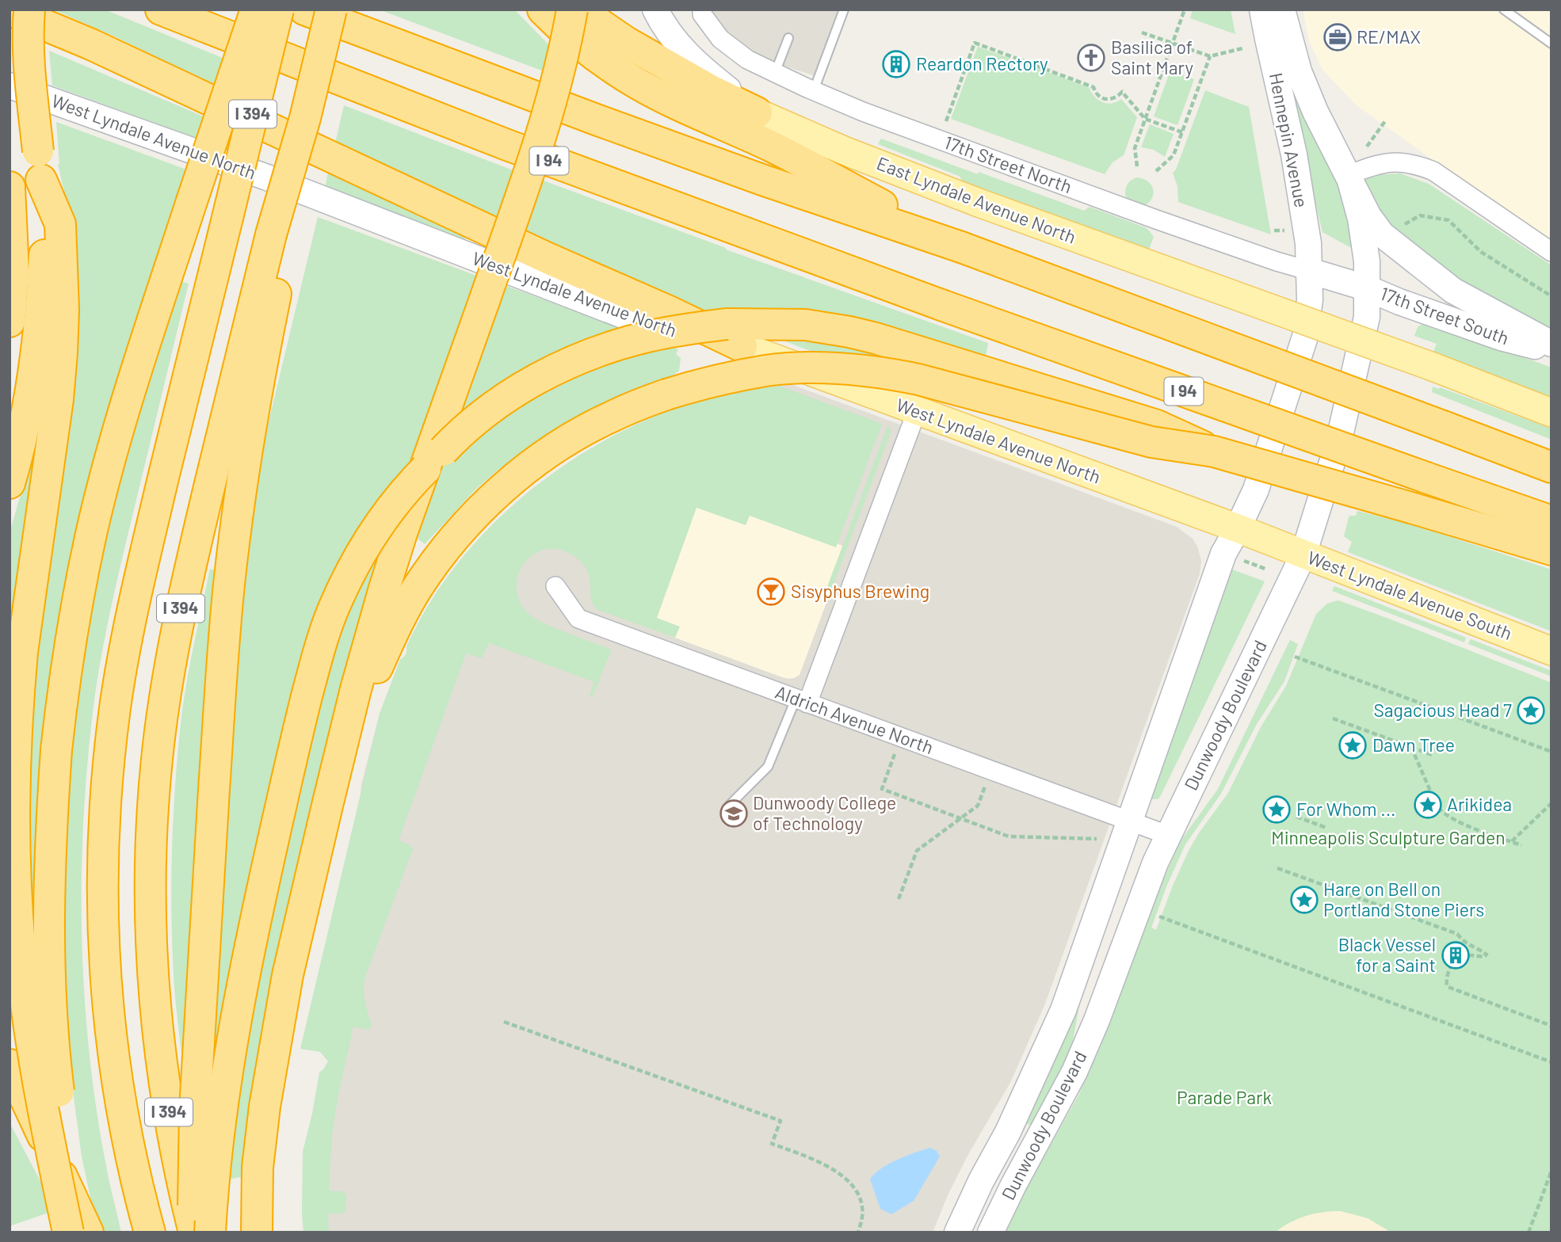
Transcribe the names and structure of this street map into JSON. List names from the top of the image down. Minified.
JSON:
{"streets":{"highway":["I 394","I 94"],"main road":["West Lyndale Avenue North","Hennepin Avenue","17th Street North","East Lyndale Avenue North","17th Street South","West Lyndale Avenue South","Dunwoody Boulevard"],"street":["Aldrich Avenue North"]},"crossings":[["West Lyndale Avenue North","West Lyndale Avenue South"],["West Lyndale Avenue North","Dunwoody Boulevard"],["Hennepin Avenue","17th Street North"],["Hennepin Avenue","Dunwoody Boulevard"],["17th Street North","17th Street South"],["17th Street North","Dunwoody Boulevard"],["17th Street South","Dunwoody Boulevard"],["West Lyndale Avenue South","Dunwoody Boulevard"],["Dunwoody Boulevard","Aldrich Avenue North"]],"parks":["Minneapolis Sculpture Garden","Parade Park"],"places":{"office":["RE/MAX"],"church":["Basilica of Saint Mary"],"building":["Reardon Rectory","Black Vessel for a Saint"],"bar":["Sisyphus Brewing"],"place":["Sagacious Head 7","Dawn Tree","Arikidea","For Whom ...","Hare on Bell on Portland Stone Piers"],"school or university":["Dunwoody College of Technology"]}}
